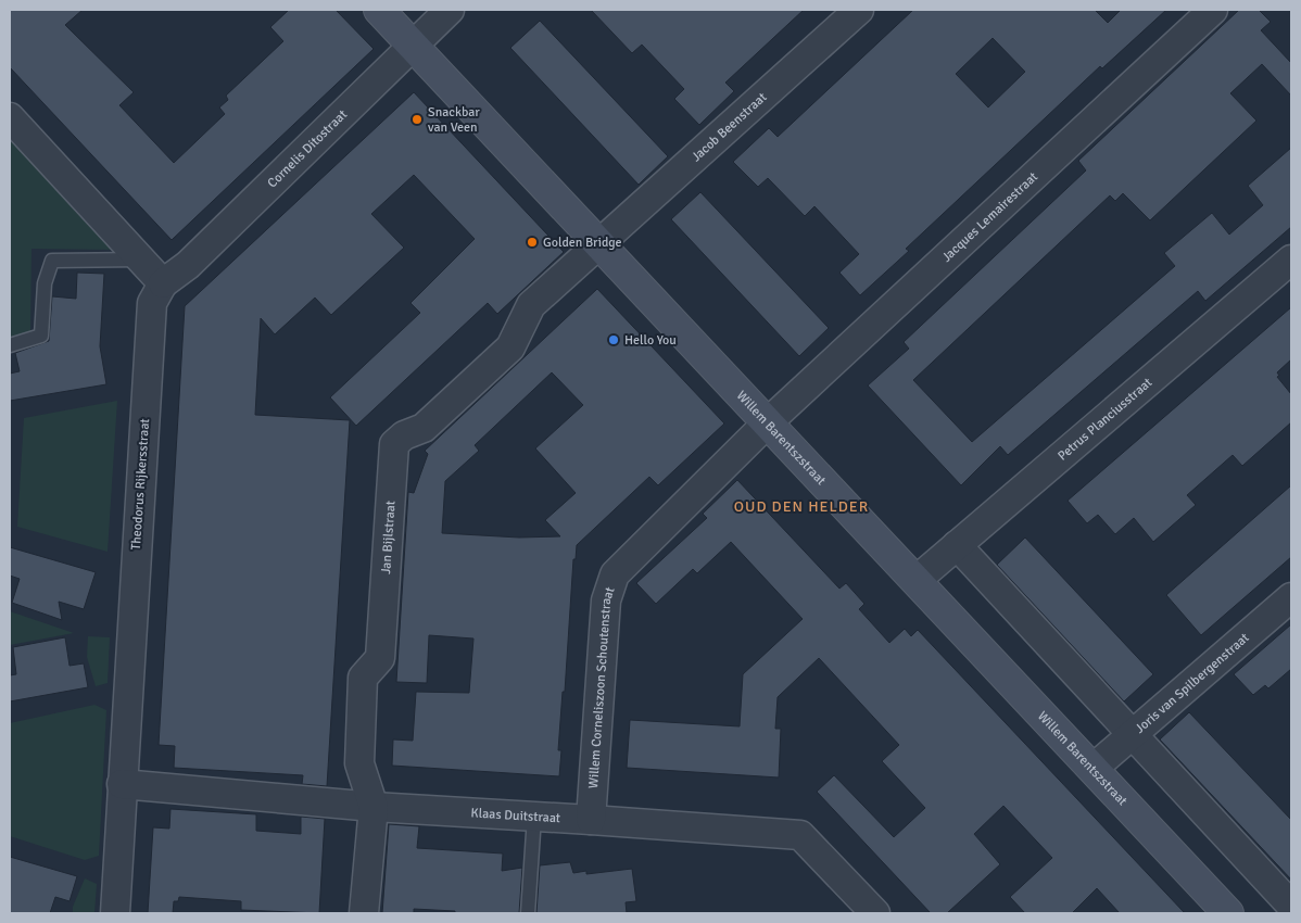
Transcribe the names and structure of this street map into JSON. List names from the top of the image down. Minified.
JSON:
{"streets":{"street":["Jacob Beenstraat","Cornelis Ditostraat","Jacques Lemairestraat","Petrus Planciusstraat","Willem Barentszstraat","Theodorus Rijkersstraat","Jan Bijlstraat","Joris van Spilbergenstraat","Willem Corneliszoon Schoutenstraat","Klaas Duitstraat"]},"crossings":[["Jacob Beenstraat","Willem Barentszstraat"],["Jacob Beenstraat","Jan Bijlstraat"],["Cornelis Ditostraat","Willem Barentszstraat"],["Cornelis Ditostraat","Theodorus Rijkersstraat"],["Jacques Lemairestraat","Willem Barentszstraat"],["Jacques Lemairestraat","Willem Corneliszoon Schoutenstraat"],["Petrus Planciusstraat","Willem Barentszstraat"],["Willem Barentszstraat","Jan Bijlstraat"],["Willem Barentszstraat","Joris van Spilbergenstraat"],["Willem Barentszstraat","Willem Corneliszoon Schoutenstraat"],["Theodorus Rijkersstraat","Klaas Duitstraat"],["Jan Bijlstraat","Klaas Duitstraat"],["Willem Corneliszoon Schoutenstraat","Klaas Duitstraat"]],"districts":["OUD DEN HELDER"],"places":["Snackbar van Veen","Golden Bridge","Hello You"]}
